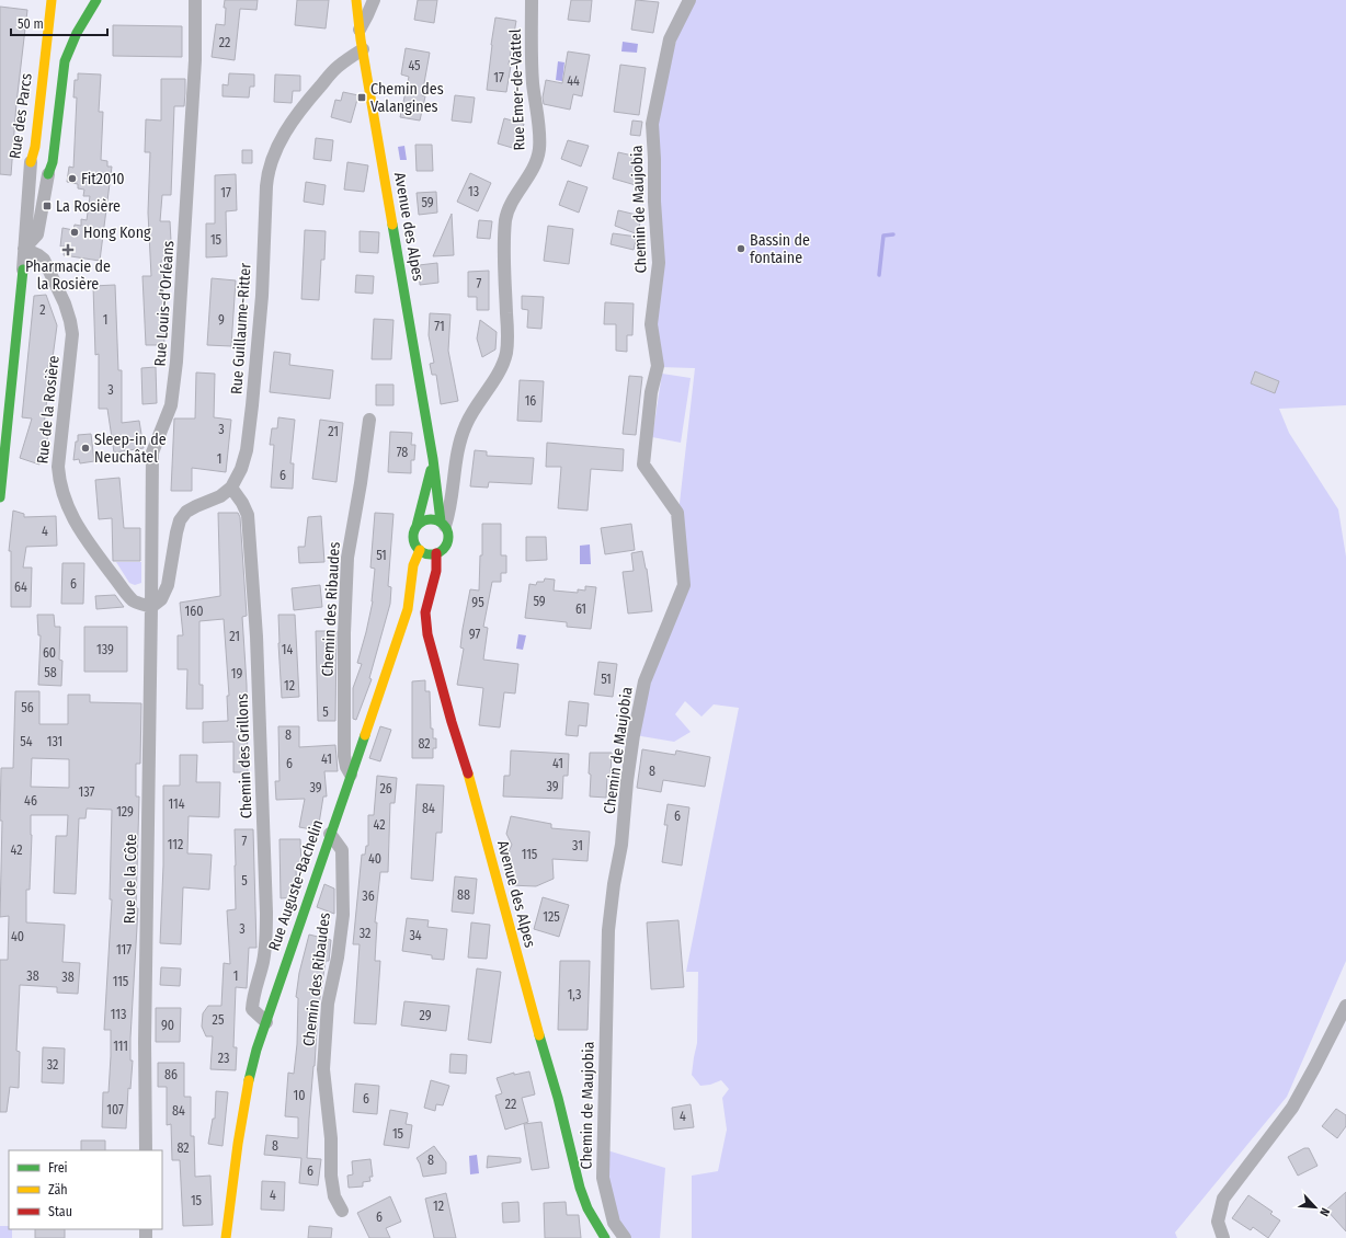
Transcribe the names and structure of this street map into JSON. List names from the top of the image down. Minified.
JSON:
{"streets":{"main road":["Rue des Parcs","Avenue des Alpes","Rue Auguste-Bachelin"],"street":["Rue Emer-de-Vattel","Chemin de Maujobia","Rue Louis-d'Orléans","Rue Guillaume-Ritter","Rue de la Rosière","Chemin des Ribaudes","Chemin des Grillons","Rue de la Côte"]},"crossings":[["Rue Emer-de-Vattel","Avenue des Alpes"],["Rue Emer-de-Vattel","Rue Auguste-Bachelin"],["Rue des Parcs","Rue de la Rosière"],["Avenue des Alpes","Rue Guillaume-Ritter"],["Avenue des Alpes","Rue Auguste-Bachelin"],["Rue Louis-d'Orléans","Rue Guillaume-Ritter"],["Rue Louis-d'Orléans","Rue de la Rosière"],["Rue Louis-d'Orléans","Rue de la Côte"],["Rue Guillaume-Ritter","Rue de la Rosière"],["Rue Guillaume-Ritter","Chemin des Grillons"],["Rue Guillaume-Ritter","Rue de la Côte"],["Rue de la Rosière","Rue de la Côte"],["Chemin des Ribaudes","Rue Auguste-Bachelin"],["Chemin des Grillons","Rue Auguste-Bachelin"]],"places":{"transit":["Chemin des Valangines","La Rosière"],"other":["Fit2010","Hong Kong","Bassin de fontaine","Sleep-in de Neuchâtel"],"health":["Pharmacie de la Rosière"]},"house_numbers":["22","45","17","44","13","17","59","15","7","2","1","9","71","3","16","3","21","78","1","6","4","51","6","64","59","95","61","160","97","21","139","14","60","58","19","51","12","56","5","8","54","131","82","41","6","41","8","39","39","26","137","46","114","84","129","6","42","7","112","31","42","115","40","5","88","36","125","3","32","34","40","117","38","1","38","115","1,3","113","29","25","90","111","23","32","86","10","6","22","107","84","4","15","8","82","8","6","4","15","12","6"],"legend":["Frei","Zäh","Stau"],"scale_bar":"50 m","north":"bottom right"}
